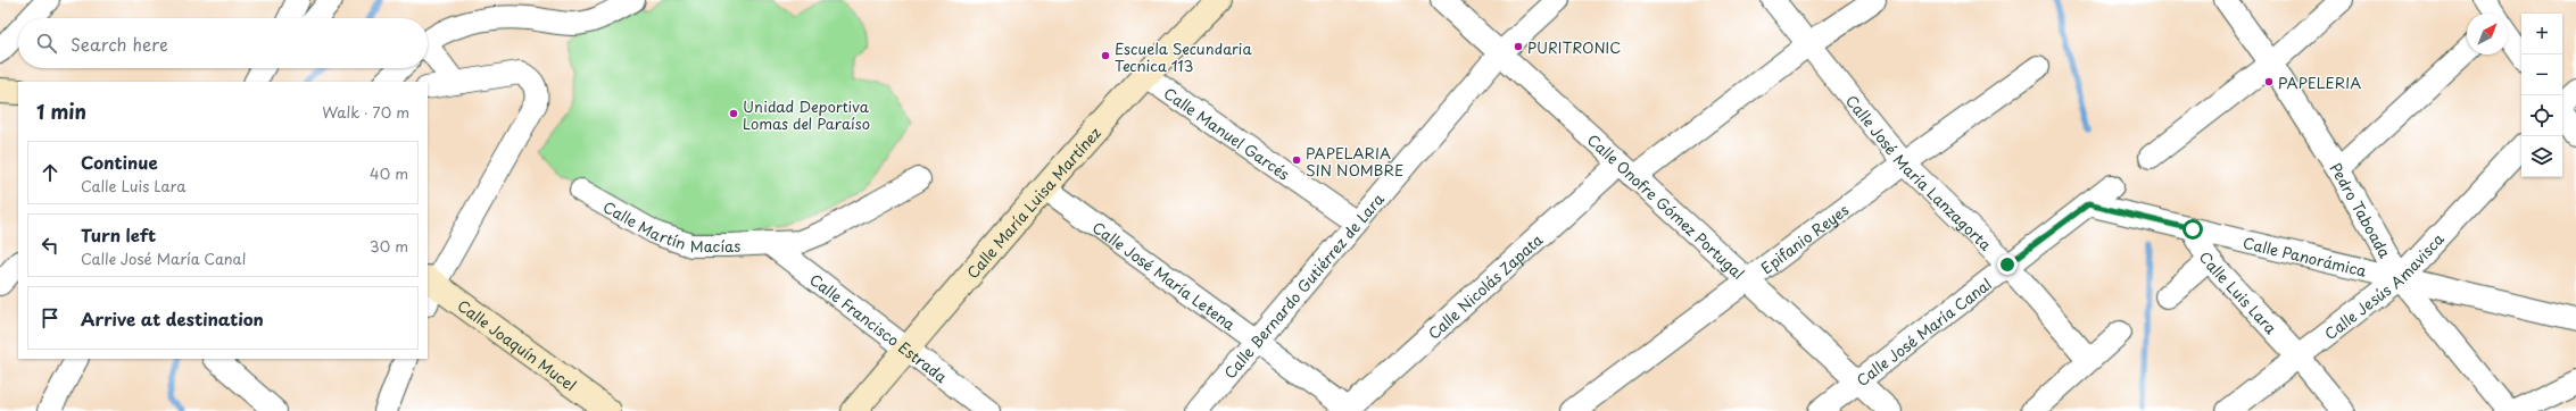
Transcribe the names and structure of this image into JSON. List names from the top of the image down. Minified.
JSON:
{"streets":{"street":["Calle Manuel Garcés","Calle José María Lanzagorta","Calle María Luisa Martínez","Calle Onofre Gómez Portugal","Pedro Taboada","Calle Martín Macías","Epifanio Reyes","Calle Panorámica","Calle José María Letena","Calle Jesús Amavisca","Calle Bernardo Gutiérrez de Lara","Calle Nicolás Zapata","Calle Luis Lara","Calle Francisco Estrada","Calle José María Canal","Calle Joaquín Mucel"]},"crossings":[["Calle Manuel Garcés","Calle María Luisa Martínez"],["Calle Manuel Garcés","Calle Bernardo Gutiérrez de Lara"],["Calle José María Lanzagorta","Epifanio Reyes"],["Calle José María Lanzagorta","Calle Nicolás Zapata"],["Calle José María Lanzagorta","Calle José María Canal"],["Calle María Luisa Martínez","Calle José María Letena"],["Calle María Luisa Martínez","Calle Francisco Estrada"],["Calle Onofre Gómez Portugal","Epifanio Reyes"],["Calle Onofre Gómez Portugal","Calle Bernardo Gutiérrez de Lara"],["Calle Onofre Gómez Portugal","Calle Nicolás Zapata"],["Calle Onofre Gómez Portugal","Calle José María Canal"],["Pedro Taboada","Calle Panorámica"],["Pedro Taboada","Calle Jesús Amavisca"],["Calle Martín Macías","Calle Francisco Estrada"],["Calle Panorámica","Calle Jesús Amavisca"],["Calle Panorámica","Calle Luis Lara"],["Calle José María Letena","Calle Bernardo Gutiérrez de Lara"],["Calle José María Letena","Calle Nicolás Zapata"],["Calle Jesús Amavisca","Calle Luis Lara"]],"places":["PURITRONIC","Escuela Secundaria Tecnica 113","PAPELERIA","Unidad Deportiva Lomas del Paraíso","PAPELARIA SIN NOMBRE"],"north":"top right","page":{"map_buttons":["+","−"],"search":"Search here","heading":["1 min","Walk · 70 m"],"list":[["Continue","Calle Luis Lara","40 m"],["Turn left","Calle José María Canal","30 m"],"Arrive at destination"]}}
